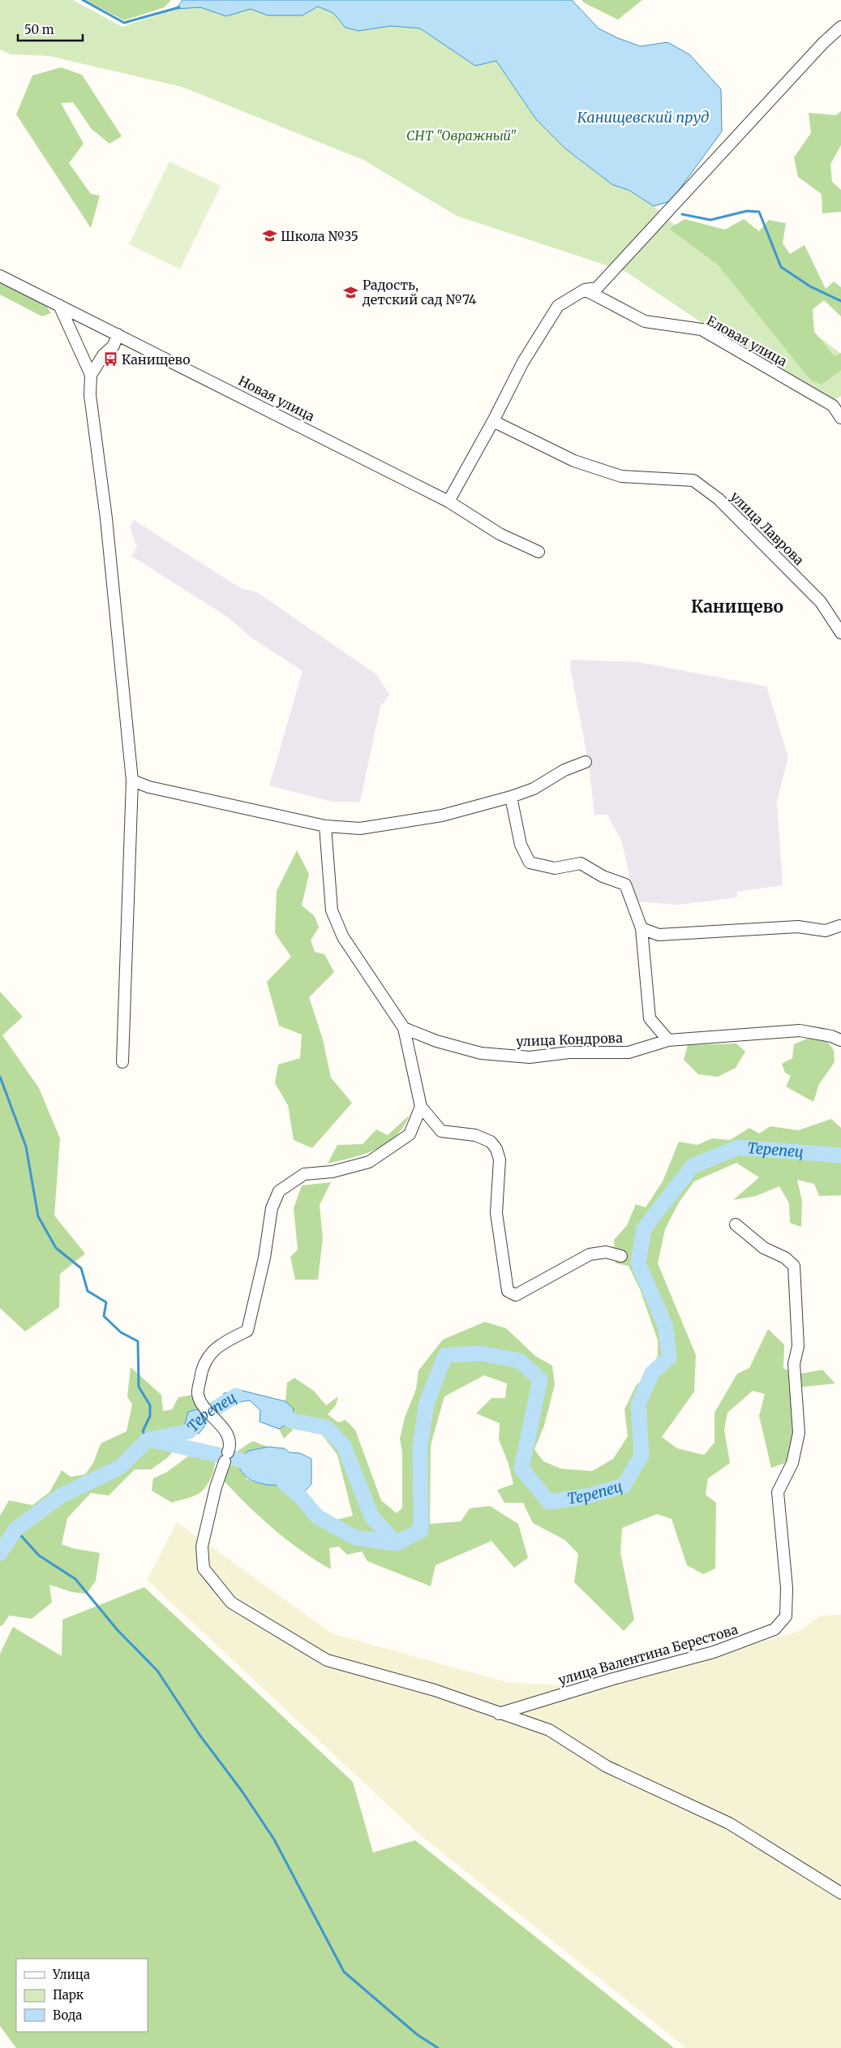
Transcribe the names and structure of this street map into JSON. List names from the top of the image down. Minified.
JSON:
{"streets":{"street":["Еловая улица","Новая улица","улица Лаврова","улица Кондрова","улица Валентина Берестова"]},"districts":["Канищево"],"water":["Канищевский пруд","Терепец"],"parks":["СНТ \"Овражный\""],"places":{"school or university":["Школа №35","Радость, детский сад №74"],"bus stop":["Канищево"]},"legend":["Улица","Парк","Вода"],"scale_bar":"50 m"}
